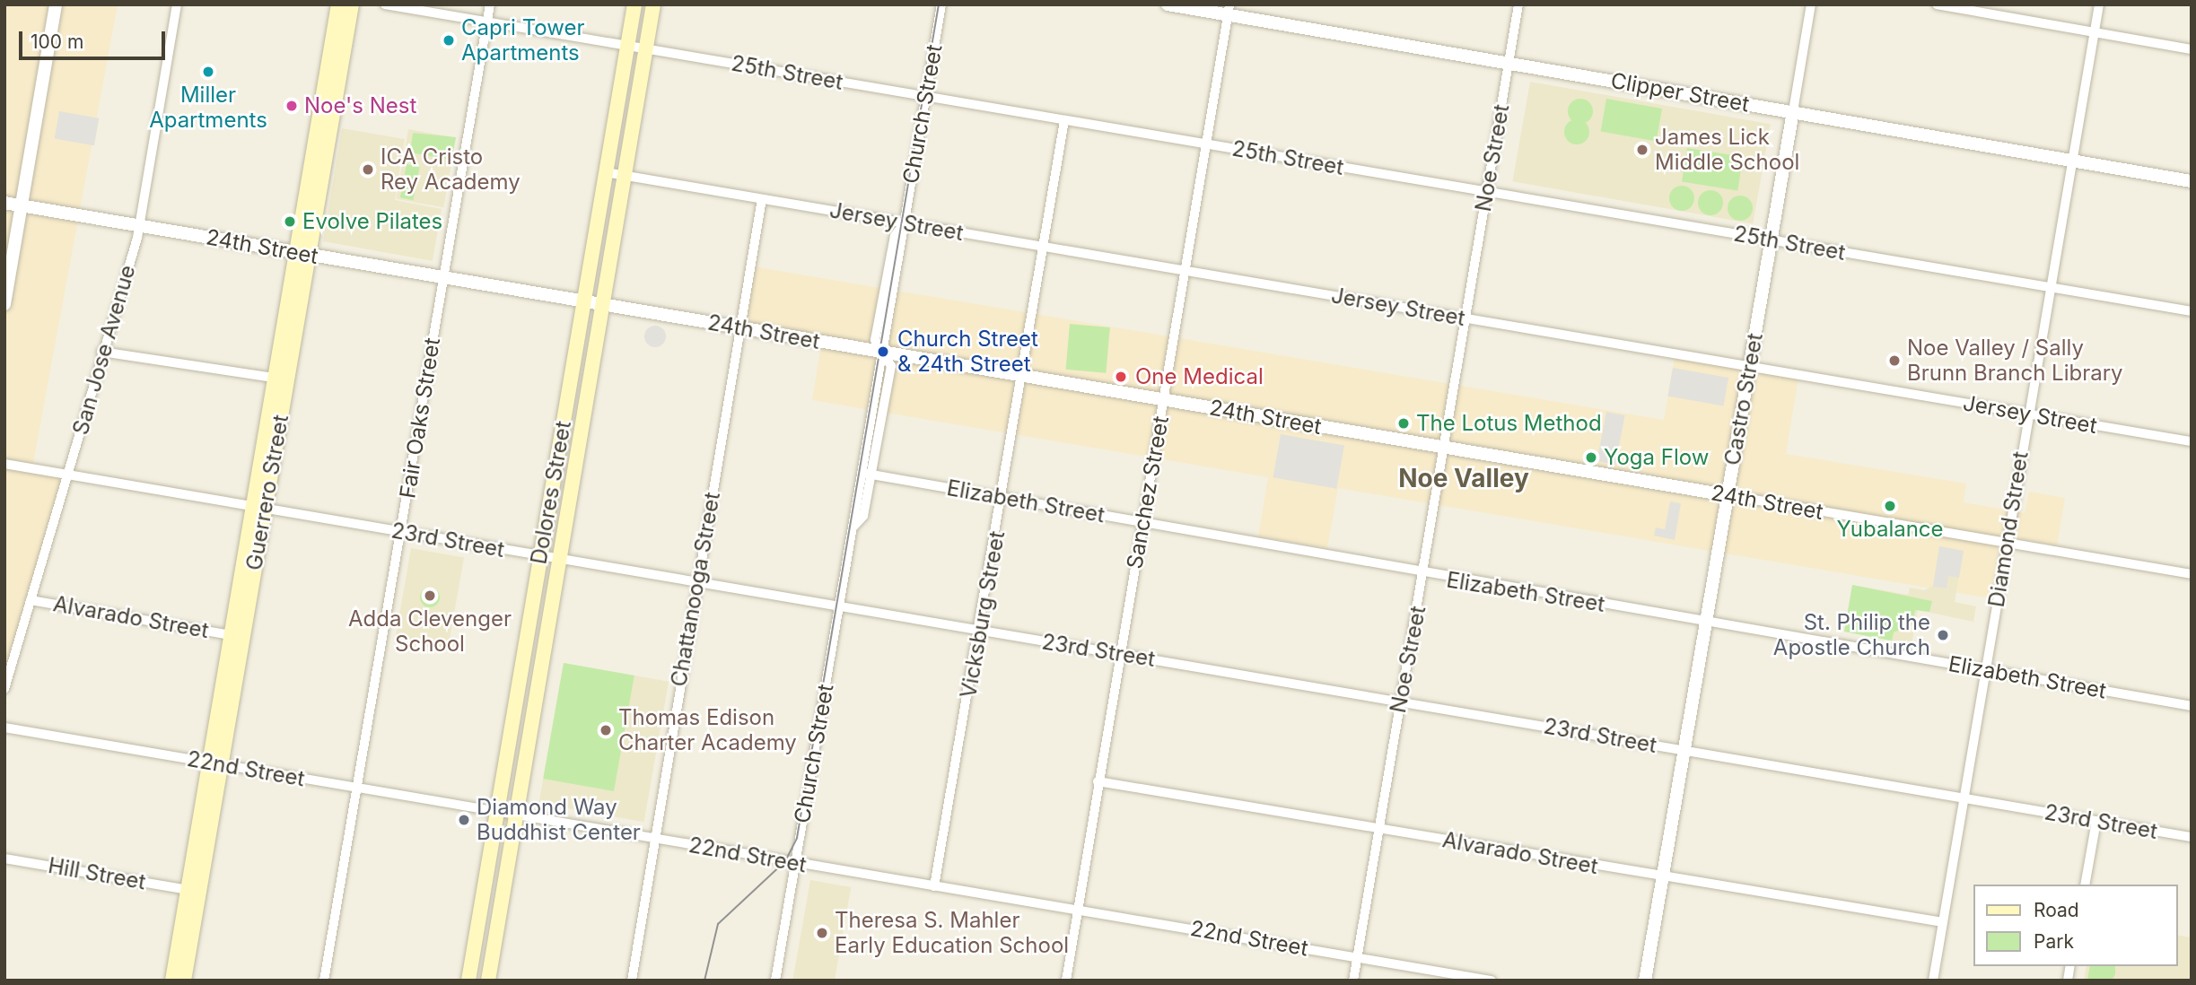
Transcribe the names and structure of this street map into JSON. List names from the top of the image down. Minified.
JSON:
{"streets":{"main road":["Guerrero Street","Dolores Street"],"street":["25th Street","Clipper Street","Church Street","Noe Street","Jersey Street","24th Street","San Jose Avenue","Castro Street","Fair Oaks Street","Sanchez Street","Elizabeth Street","Diamond Street","23rd Street","Chattanooga Street","Vicksburg Street","Alvarado Street","22nd Street","Hill Street"]},"crossings":[["25th Street","Church Street"],["25th Street","Noe Street"],["25th Street","Castro Street"],["25th Street","Fair Oaks Street"],["25th Street","Dolores Street"],["25th Street","Sanchez Street"],["25th Street","Diamond Street"],["25th Street","Vicksburg Street"],["Clipper Street","Noe Street"],["Clipper Street","Castro Street"],["Clipper Street","Sanchez Street"],["Clipper Street","Diamond Street"],["Church Street","Jersey Street"],["Church Street","24th Street"],["Church Street","Elizabeth Street"],["Church Street","23rd Street"],["Church Street","22nd Street"],["Noe Street","Jersey Street"],["Noe Street","24th Street"],["Noe Street","Elizabeth Street"],["Noe Street","23rd Street"],["Noe Street","Alvarado Street"],["Noe Street","22nd Street"],["Jersey Street","Castro Street"],["Jersey Street","Dolores Street"],["Jersey Street","Sanchez Street"],["Jersey Street","Diamond Street"],["Jersey Street","Chattanooga Street"],["Jersey Street","Vicksburg Street"],["24th Street","San Jose Avenue"],["24th Street","Castro Street"],["24th Street","Fair Oaks Street"],["24th Street","Guerrero Street"],["24th Street","Dolores Street"],["24th Street","Sanchez Street"],["24th Street","Diamond Street"],["24th Street","Chattanooga Street"],["24th Street","Vicksburg Street"],["San Jose Avenue","23rd Street"],["San Jose Avenue","Alvarado Street"],["Castro Street","Elizabeth Street"],["Castro Street","23rd Street"],["Castro Street","Alvarado Street"],["Fair Oaks Street","23rd Street"],["Fair Oaks Street","22nd Street"],["Guerrero Street","23rd Street"],["Guerrero Street","Alvarado Street"],["Guerrero Street","22nd Street"],["Guerrero Street","Hill Street"],["Dolores Street","23rd Street"],["Dolores Street","22nd Street"],["Sanchez Street","Elizabeth Street"],["Sanchez Street","23rd Street"],["Sanchez Street","Alvarado Street"],["Sanchez Street","22nd Street"],["Elizabeth Street","Diamond Street"],["Elizabeth Street","Vicksburg Street"],["Diamond Street","23rd Street"],["Diamond Street","Alvarado Street"],["23rd Street","Chattanooga Street"],["23rd Street","Vicksburg Street"],["Chattanooga Street","22nd Street"],["Vicksburg Street","22nd Street"]],"districts":["Noe Valley"],"places":["Capri Tower Apartments","Miller Apartments","Noe's Nest","James Lick Middle School","ICA Cristo Rey Academy","Evolve Pilates","Church Street & 24th Street","Noe Valley / Sally Brunn Branch Library","One Medical","The Lotus Method","Yoga Flow","Yubalance","Adda Clevenger School","St. Philip the Apostle Church","Thomas Edison Charter Academy","Diamond Way Buddhist Center","Theresa S. Mahler Early Education School"],"legend":["Road","Park"],"scale_bar":"100 m"}
